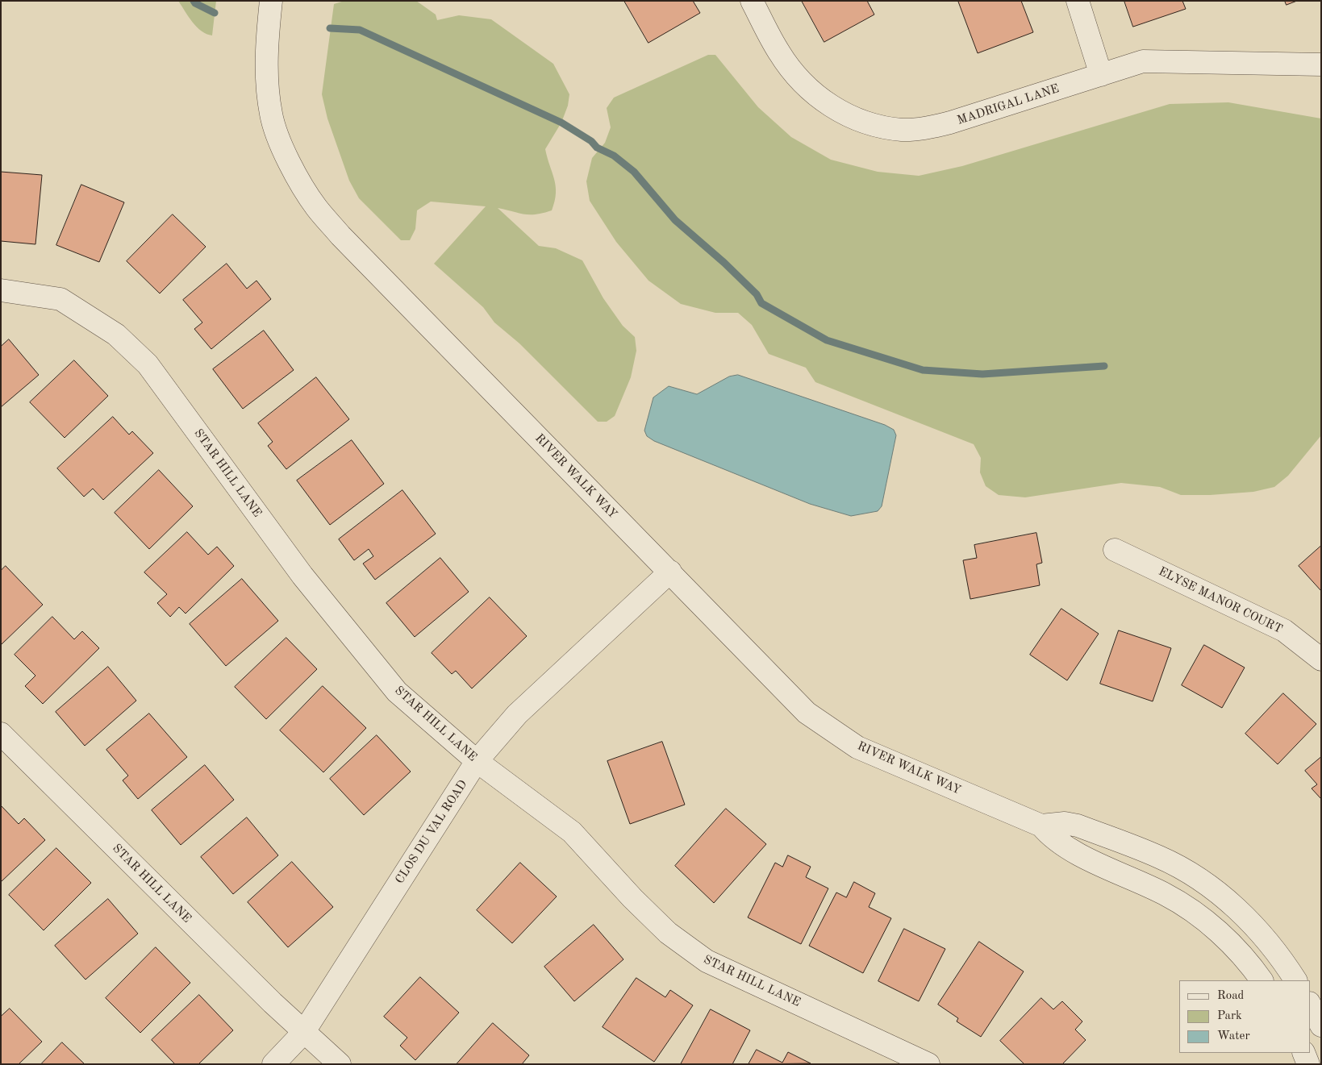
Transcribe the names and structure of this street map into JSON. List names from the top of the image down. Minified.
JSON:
{"streets":{"street":["MADRIGAL LANE","STAR HILL LANE","RIVER WALK WAY","ELYSE MANOR COURT","CLOS DU VAL ROAD"]},"crossings":[["STAR HILL LANE","CLOS DU VAL ROAD"],["RIVER WALK WAY","CLOS DU VAL ROAD"]],"legend":["Road","Park","Water"]}
